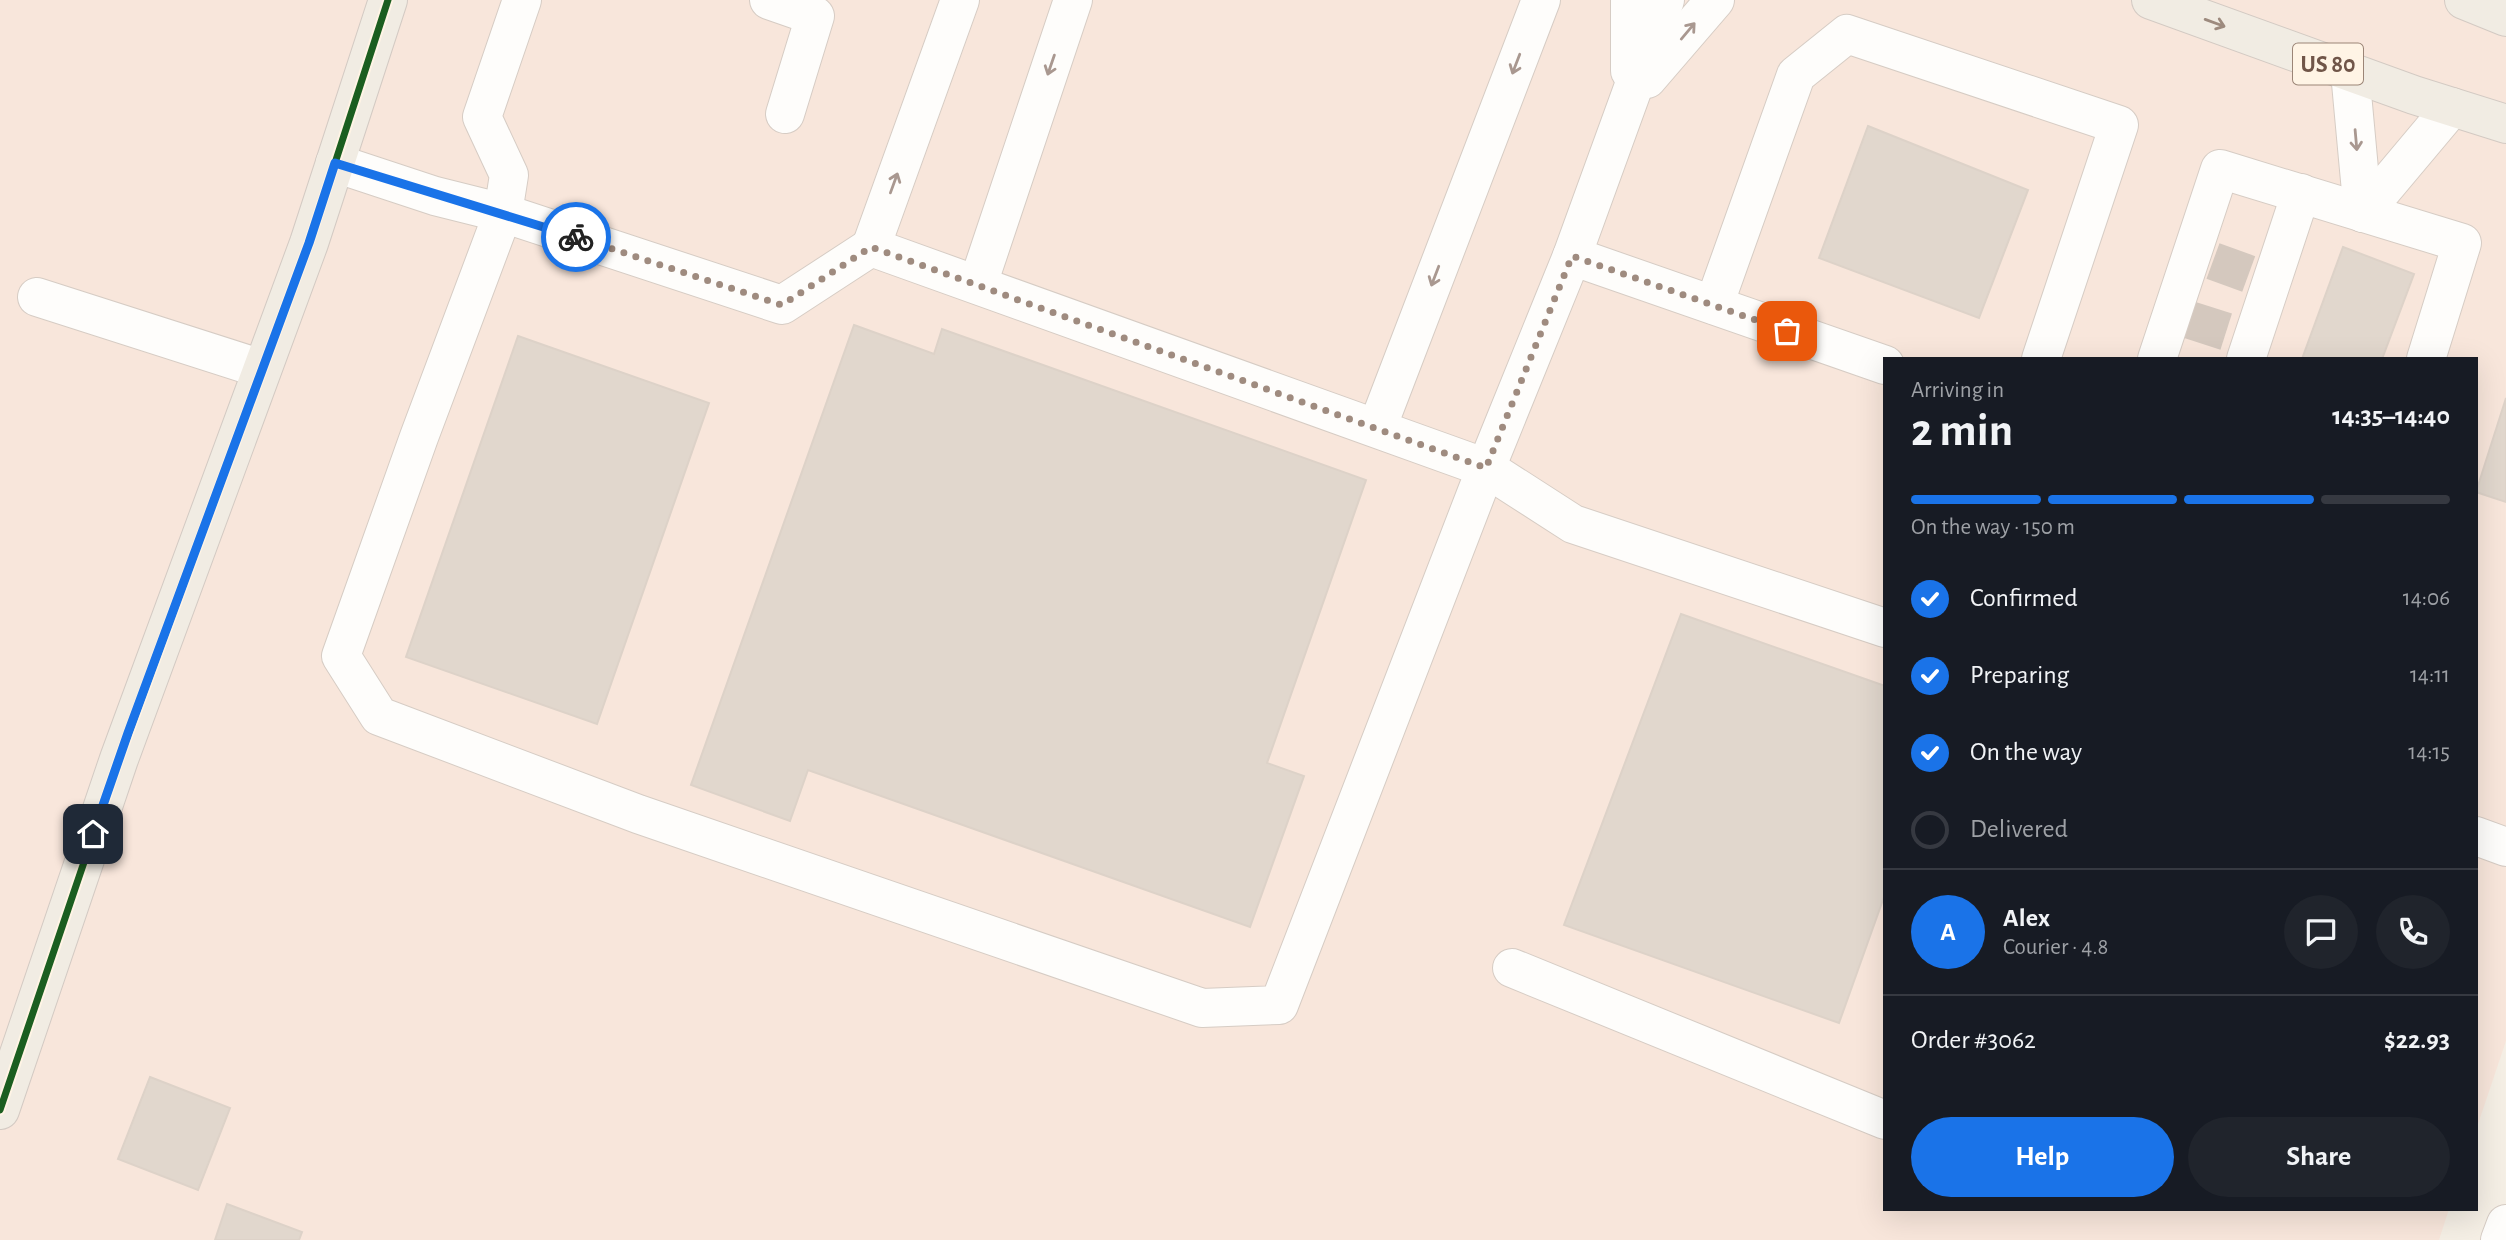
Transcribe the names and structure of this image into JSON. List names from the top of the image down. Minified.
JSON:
{"streets":{"main road":["US 80"]},"page":{"heading":["2 min","Arriving in","14:35–14:40"],"panel":["Alex","Courier · 4.8","Order #3062","$22.93"],"bar":"On the way · 150 m","list":[["Confirmed","14:06"],["Preparing","14:11"],["On the way","14:15"],"Delivered"],"round":"A","buttons":["Help","Share"]}}
